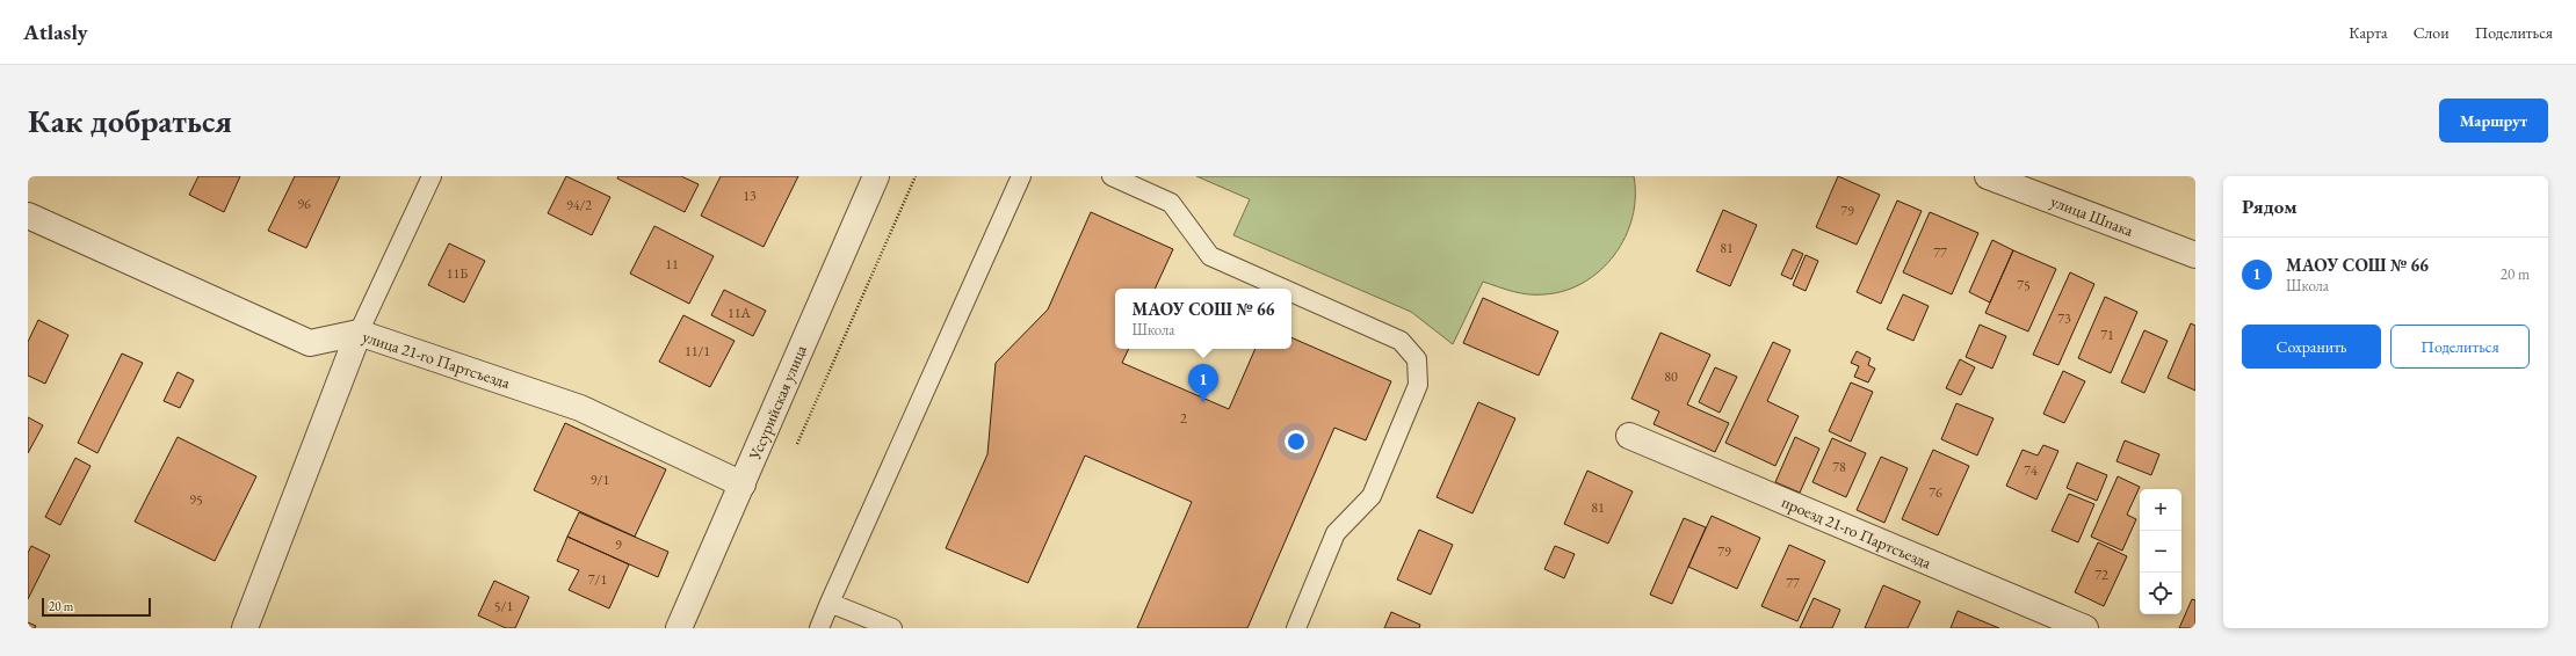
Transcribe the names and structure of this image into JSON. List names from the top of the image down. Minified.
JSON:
{"streets":{"street":["улица Шпака","улица 21-го Партсъезда","Уссурийская улица","проезд 21-го Партсъезда"]},"crossings":[["улица 21-го Партсъезда","Уссурийская улица"]],"house_numbers":["13","96","94/2","79","81","77","11","11Б","75","11А","73","71","11/1","80","2","78","74","9/1","76","95","81","9","79","72","7/1","77","5/1"],"scale_bar":"20 m","page":{"header":"Atlasly","nav":["Карта","Слои","Поделиться"],"buttons":["Маршрут",["Сохранить","Поделиться"]],"title":"Как добраться","heading":"Рядом","list":[{"mark":"1","name":"МАОУ СОШ № 66","note":"Школа","value":"20 m"}],"popup":["МАОУ СОШ № 66","Школа"],"pins":"1","map_buttons":["+","−"],"scale":"20 m"}}
